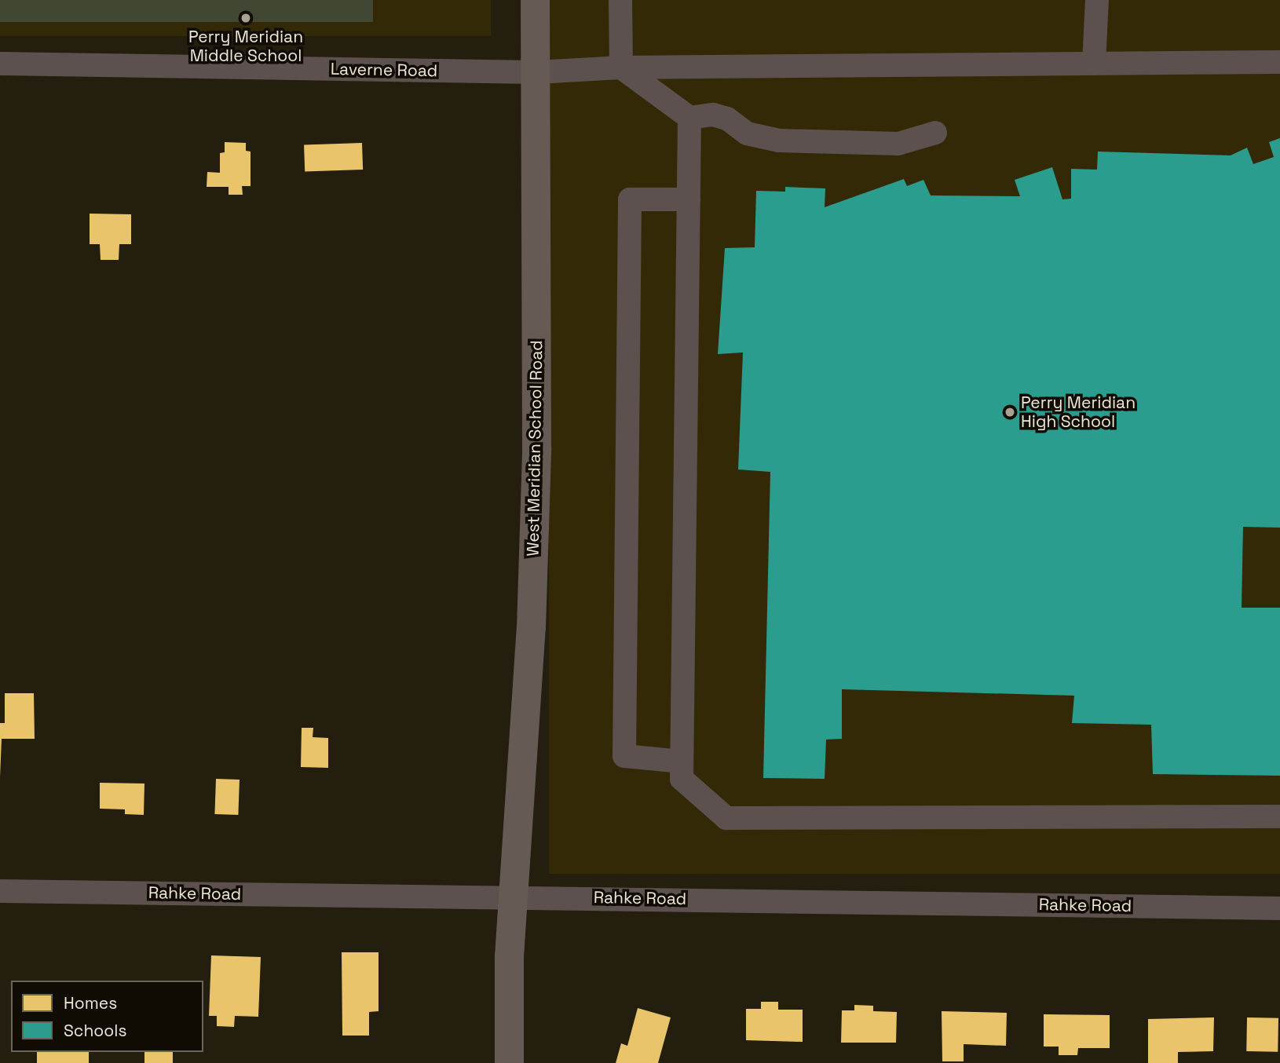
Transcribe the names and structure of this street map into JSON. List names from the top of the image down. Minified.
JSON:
{"streets":{"main road":["West Meridian School Road"],"street":["Laverne Road","Rahke Road"]},"crossings":[["Laverne Road","West Meridian School Road"],["West Meridian School Road","Rahke Road"]],"places":["Perry Meridian Middle School","Perry Meridian High School"],"legend":["Homes","Schools"]}
